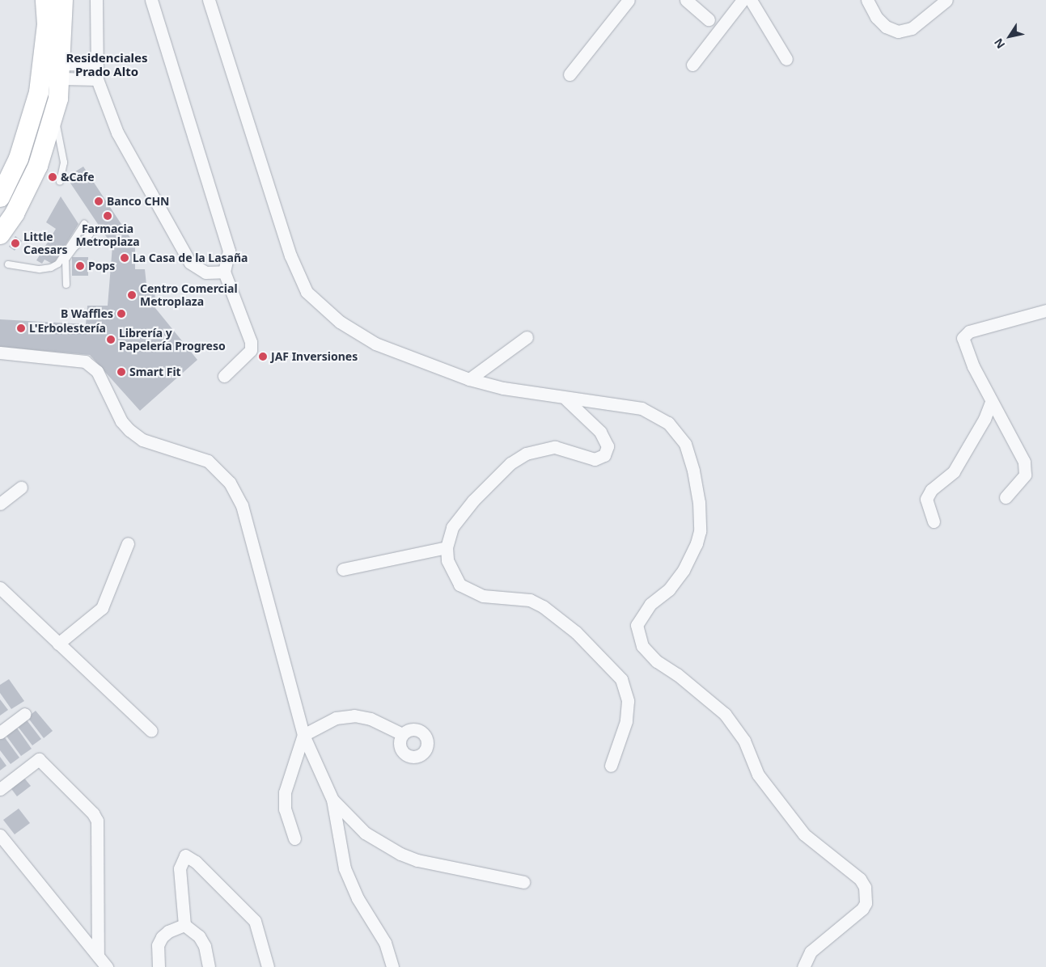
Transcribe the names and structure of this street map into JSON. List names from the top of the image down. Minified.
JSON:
{"districts":["Residenciales Prado Alto"],"places":["&Cafe","Banco CHN","Farmacia Metroplaza","Little Caesars","La Casa de la Lasaña","Pops","Centro Comercial Metroplaza","B Waffles","L'Erbolestería","Librería y Papelería Progreso","JAF Inversiones","Smart Fit"],"north":"bottom left"}
